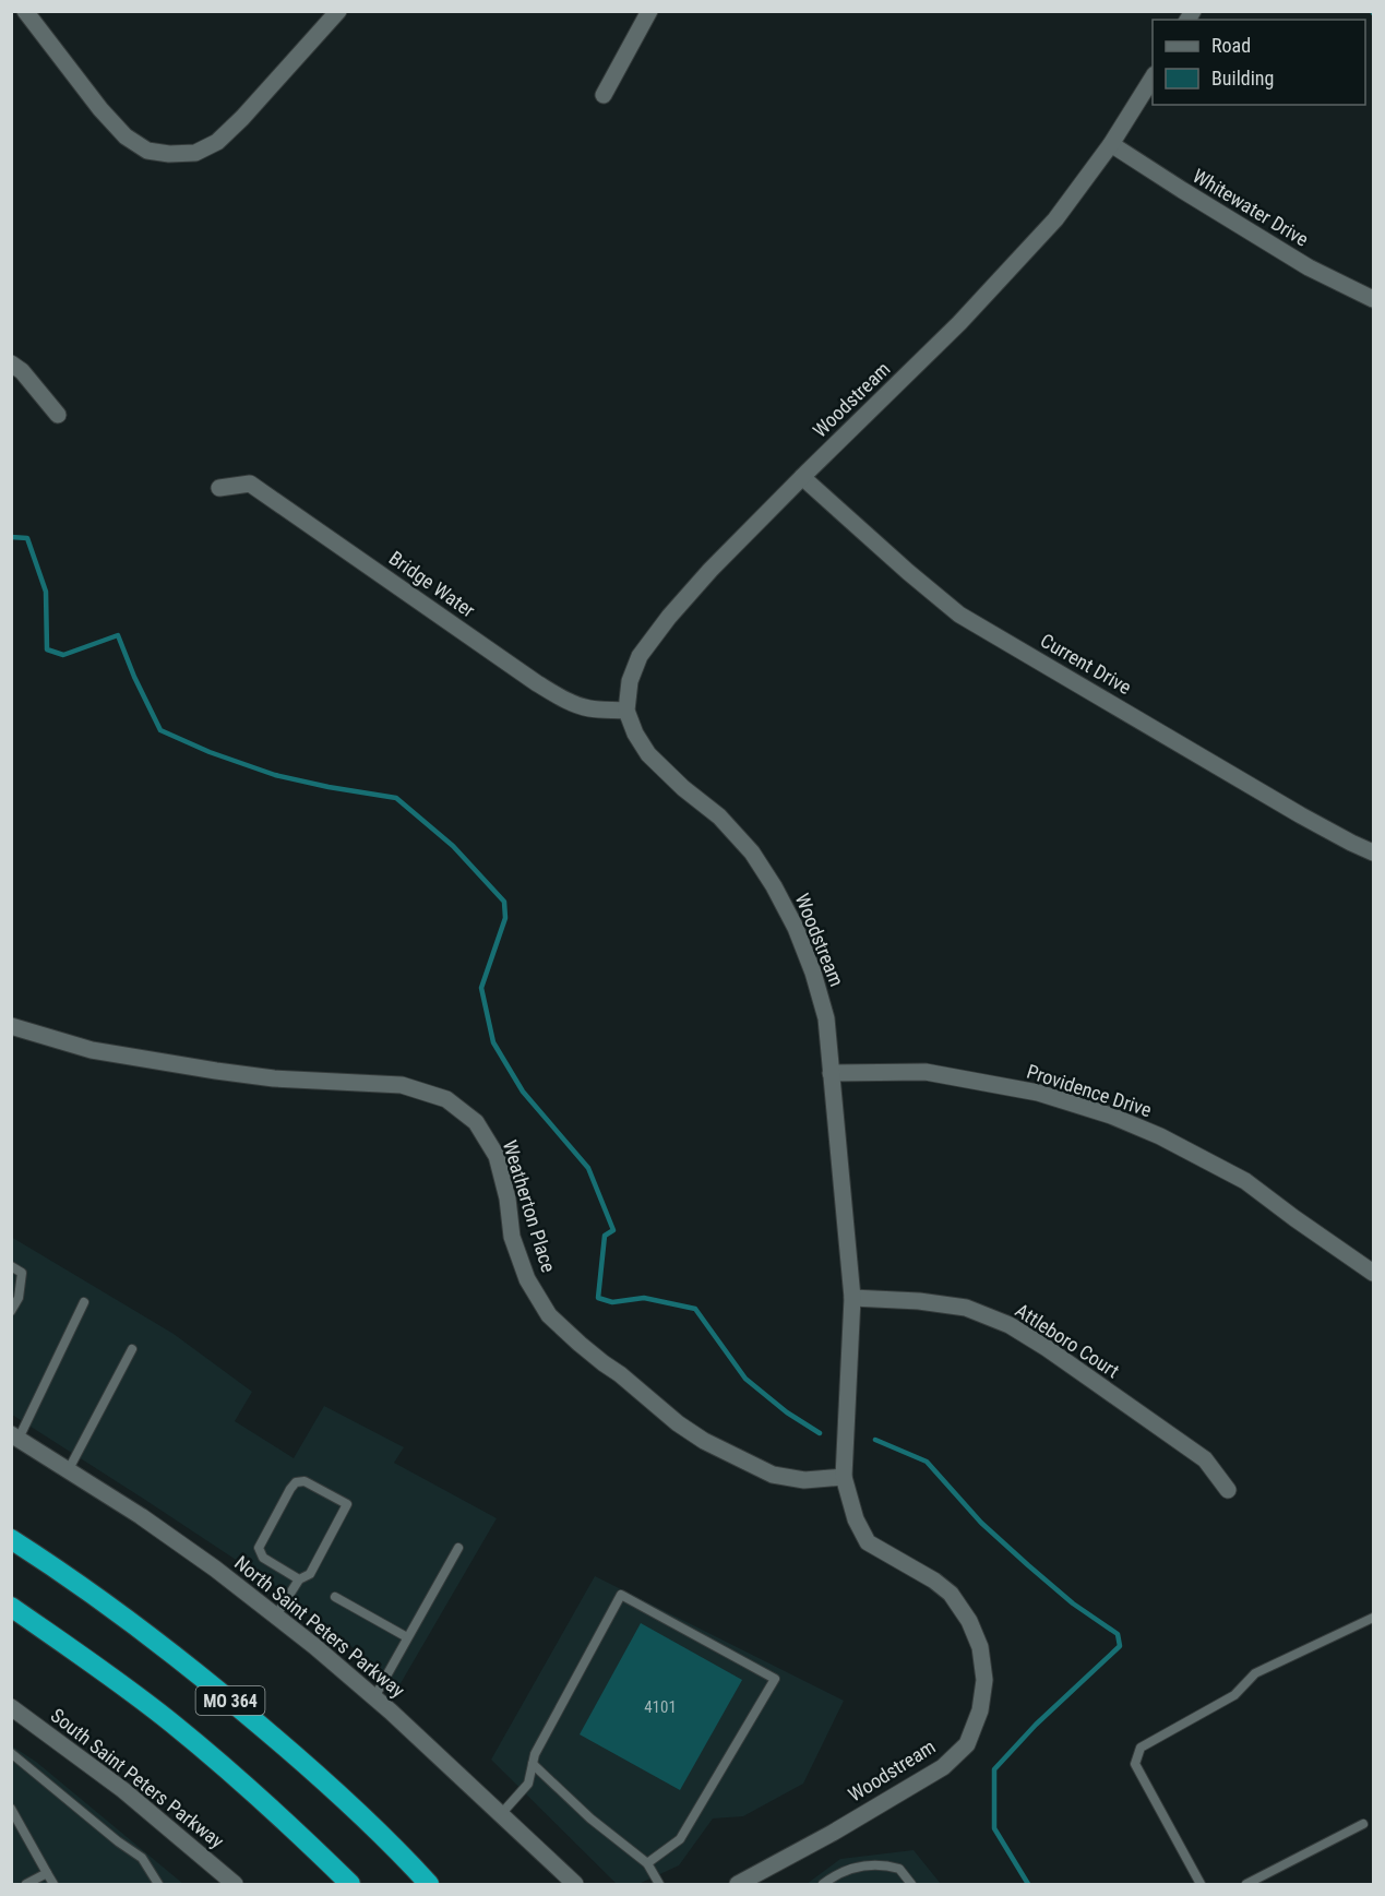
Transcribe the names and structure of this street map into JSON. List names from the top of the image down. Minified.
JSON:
{"streets":{"highway":["MO 364"],"street":["Whitewater Drive","Woodstream","Bridge Water","Current Drive","Providence Drive","Weatherton Place","Attleboro Court","North Saint Peters Parkway","South Saint Peters Parkway"]},"crossings":[["Whitewater Drive","Woodstream"],["Woodstream","Bridge Water"],["Woodstream","Current Drive"],["Woodstream","Providence Drive"],["Woodstream","Weatherton Place"],["Woodstream","Attleboro Court"]],"house_numbers":["4101"],"legend":["Road","Building"]}
